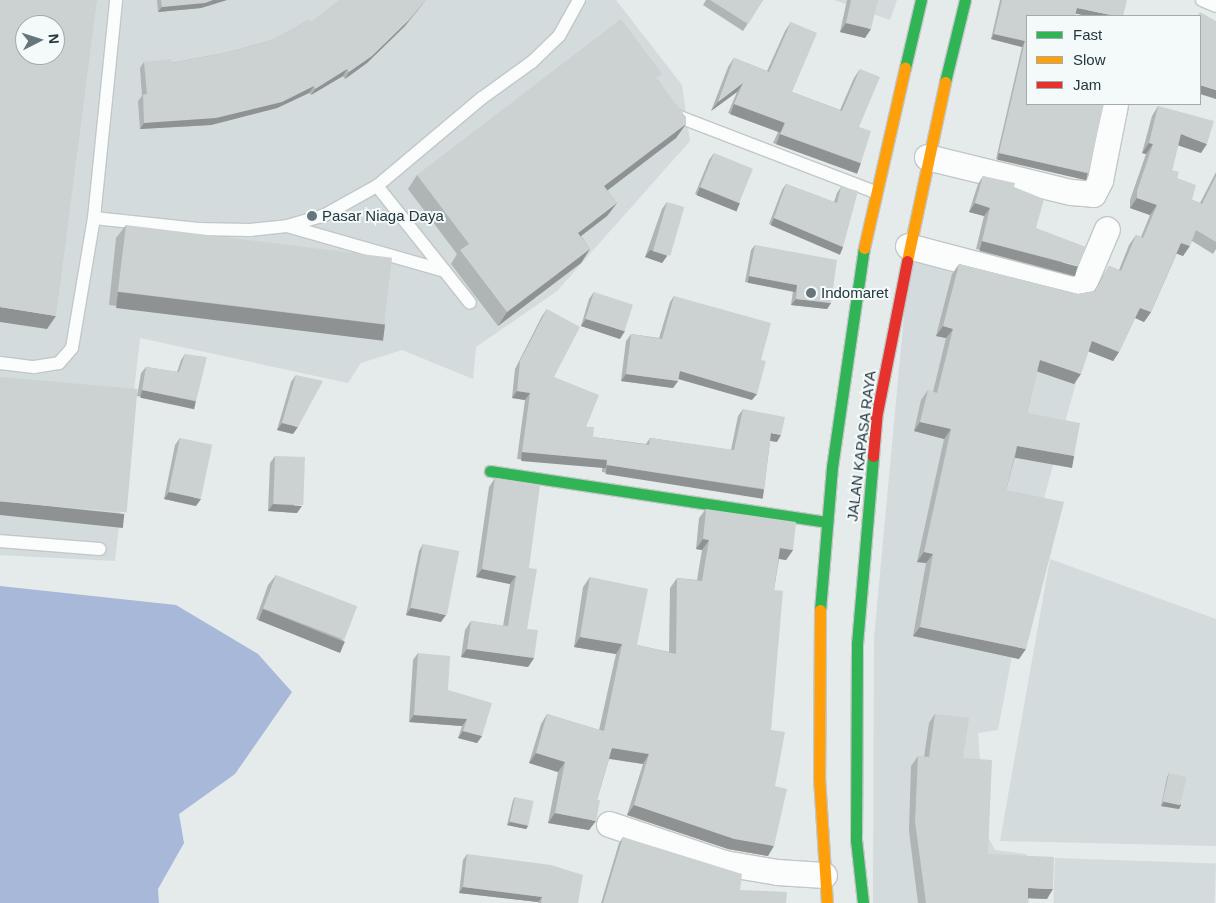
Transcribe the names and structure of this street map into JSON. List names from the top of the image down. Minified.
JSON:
{"streets":{"main road":["JALAN KAPASA RAYA"]},"places":["Pasar Niaga Daya","Indomaret"],"legend":["Fast","Slow","Jam"],"north":"right"}
